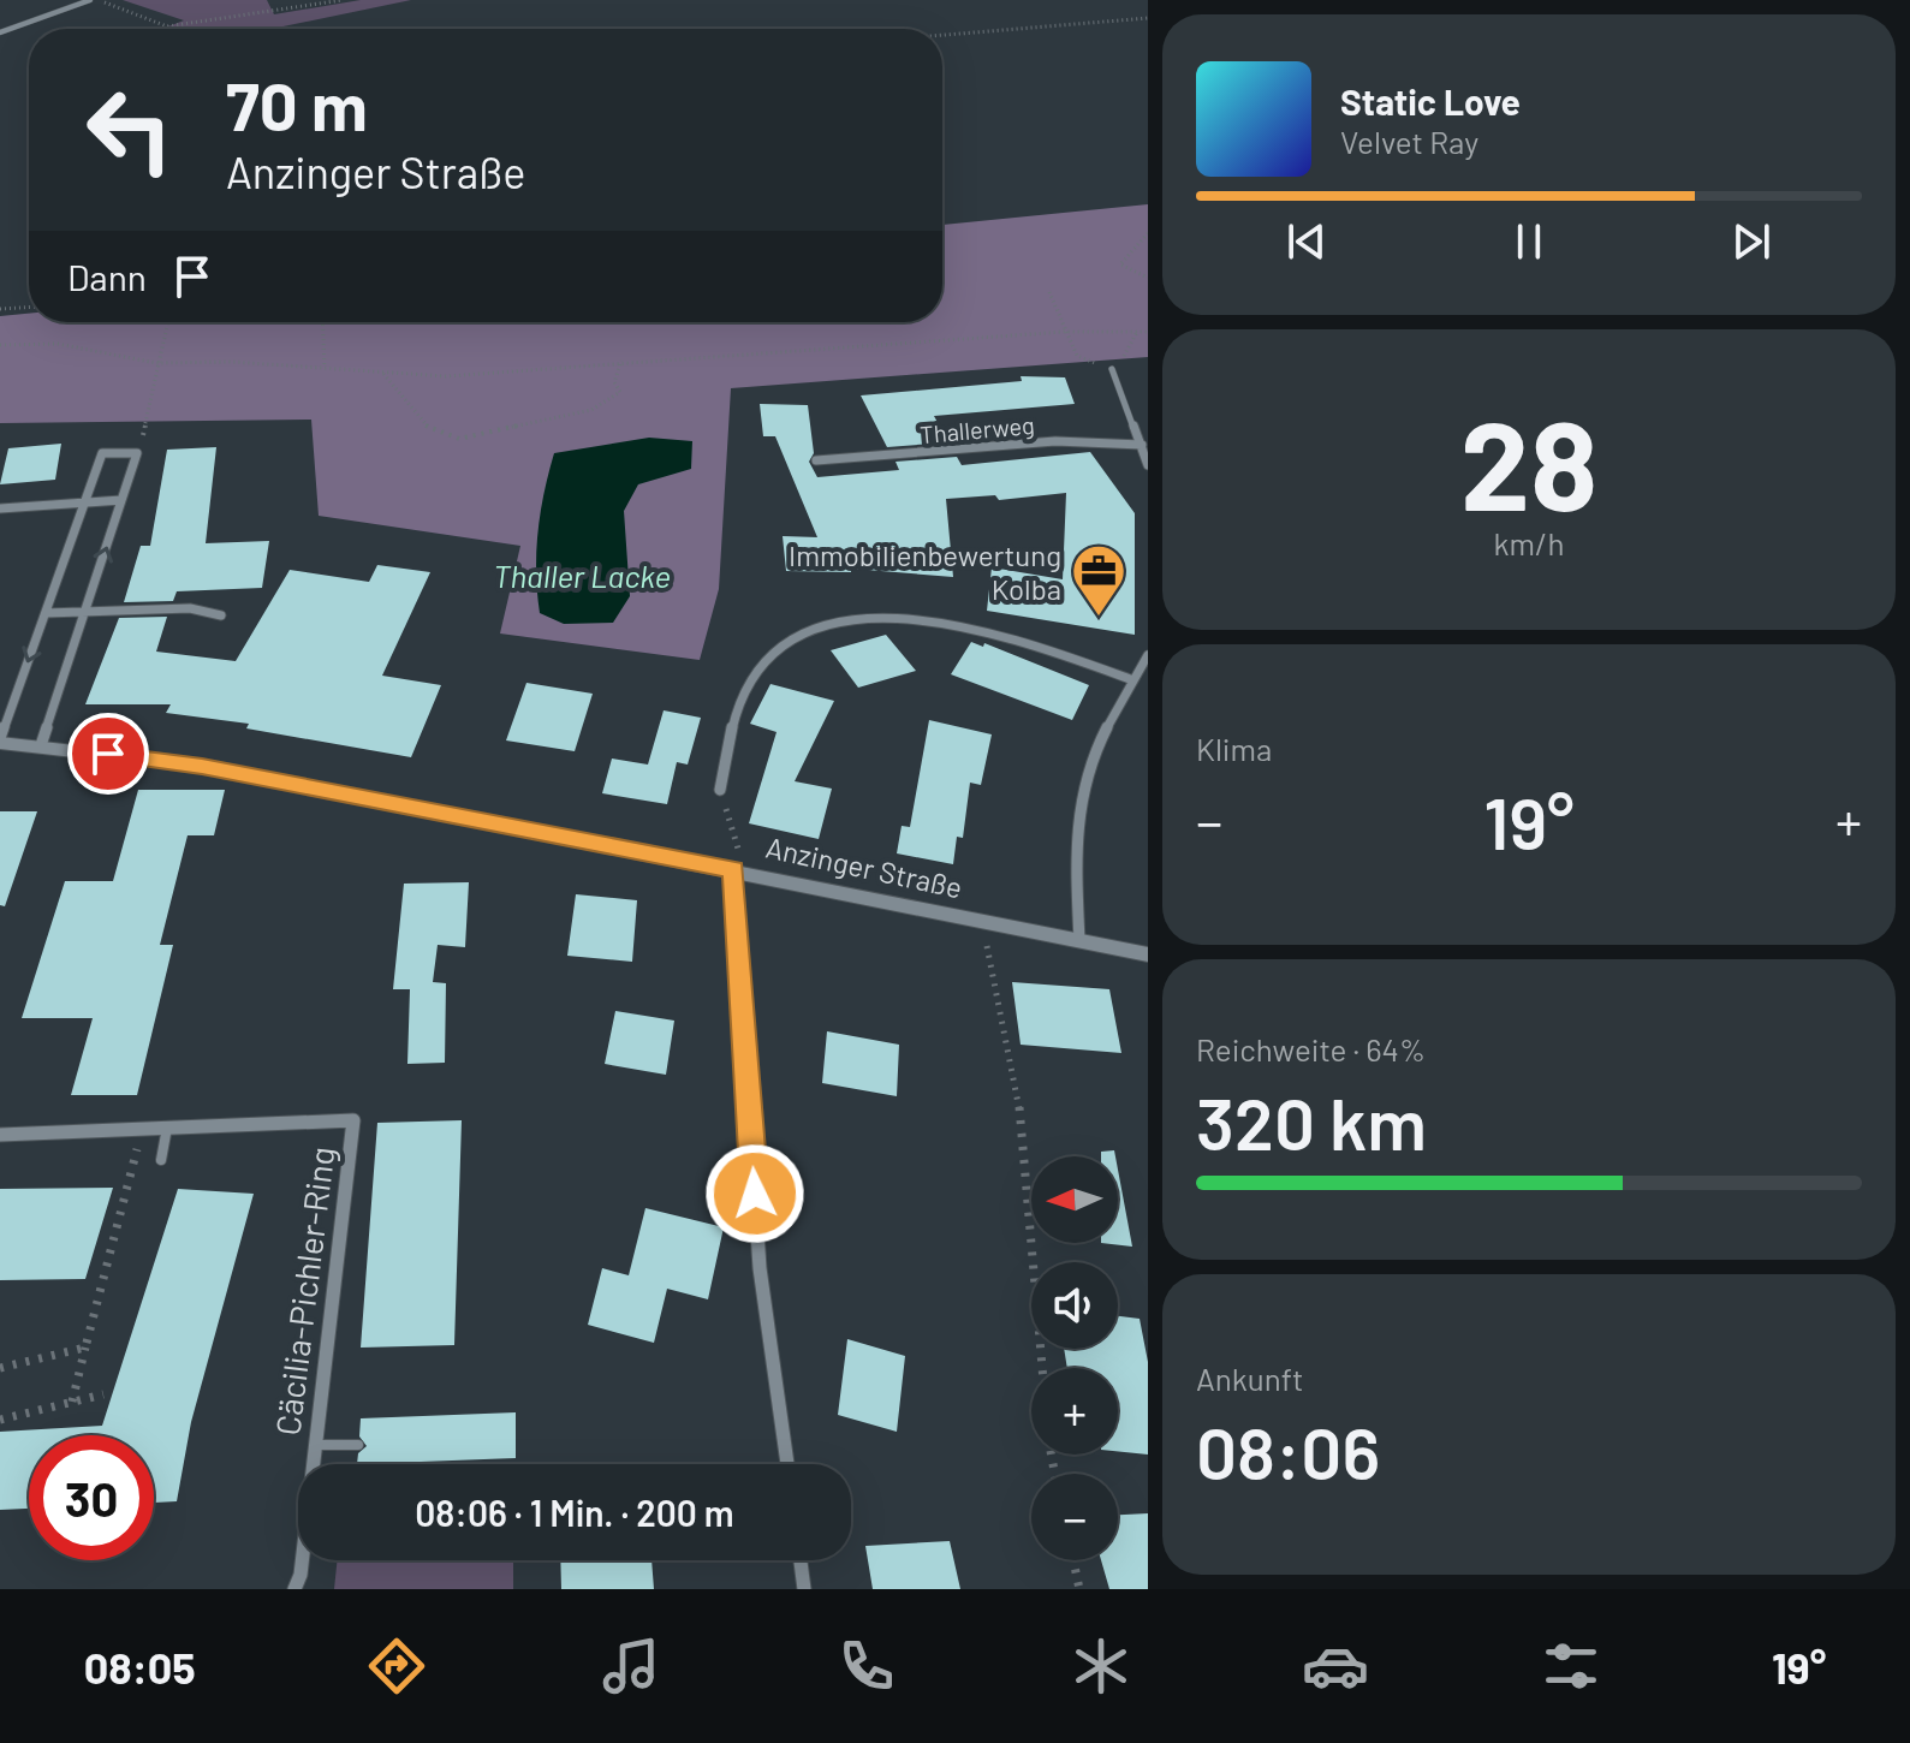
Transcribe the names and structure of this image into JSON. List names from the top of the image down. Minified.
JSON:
{"streets":{"street":["Thallerweg","Anzinger Straße","Cäcilia-Pichler-Ring"]},"water":["Thaller Lacke"],"places":{"office":["Immobilienbewertung Kolba"]},"north":"left","page":{"turn":["70 m","Anzinger Straße"],"song":["Static Love","Velvet Ray"],"then":"Dann","tile":[["28","km/h"],"Klima",["Reichweite · 64%","320 km"],["Ankunft","08:06"]],"heat":["−","19°","+"],"map_buttons":["+","−"],"limit":"30","trip":"08:06 · 1 Min. · 200 m","tabs":["08:05","19°"]}}
